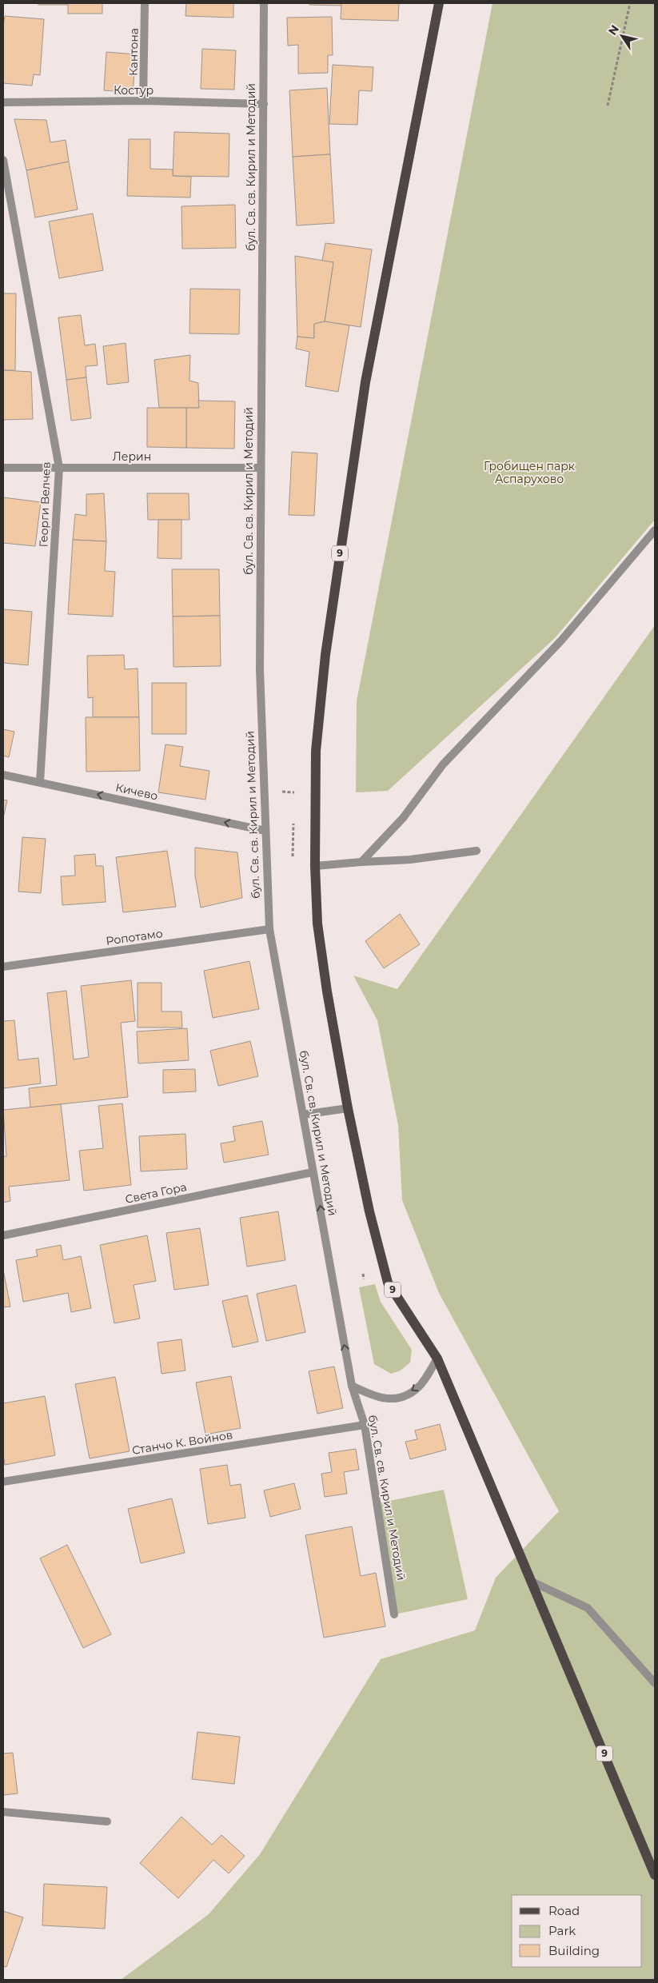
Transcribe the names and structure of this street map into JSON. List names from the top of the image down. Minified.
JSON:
{"streets":{"main road":["9"],"street":["Кантона","Костур","бул. Св. св. Кирил и Методий","Лерин","Георги Велчев","Кичево","Ропотамо","Света Гора","Станчо К. Войнов"]},"crossings":[["Кантона","Костур"],["Костур","бул. Св. св. Кирил и Методий"],["бул. Св. св. Кирил и Методий","Лерин"],["бул. Св. св. Кирил и Методий","Кичево"],["бул. Св. св. Кирил и Методий","Ропотамо"],["бул. Св. св. Кирил и Методий","Света Гора"],["бул. Св. св. Кирил и Методий","Станчо К. Войнов"],["Лерин","Георги Велчев"],["Георги Велчев","Кичево"]],"one_way":["Кичево"],"parks":["Гробищен парк Аспарухово"],"legend":["Road","Park","Building"],"north":"top left"}
